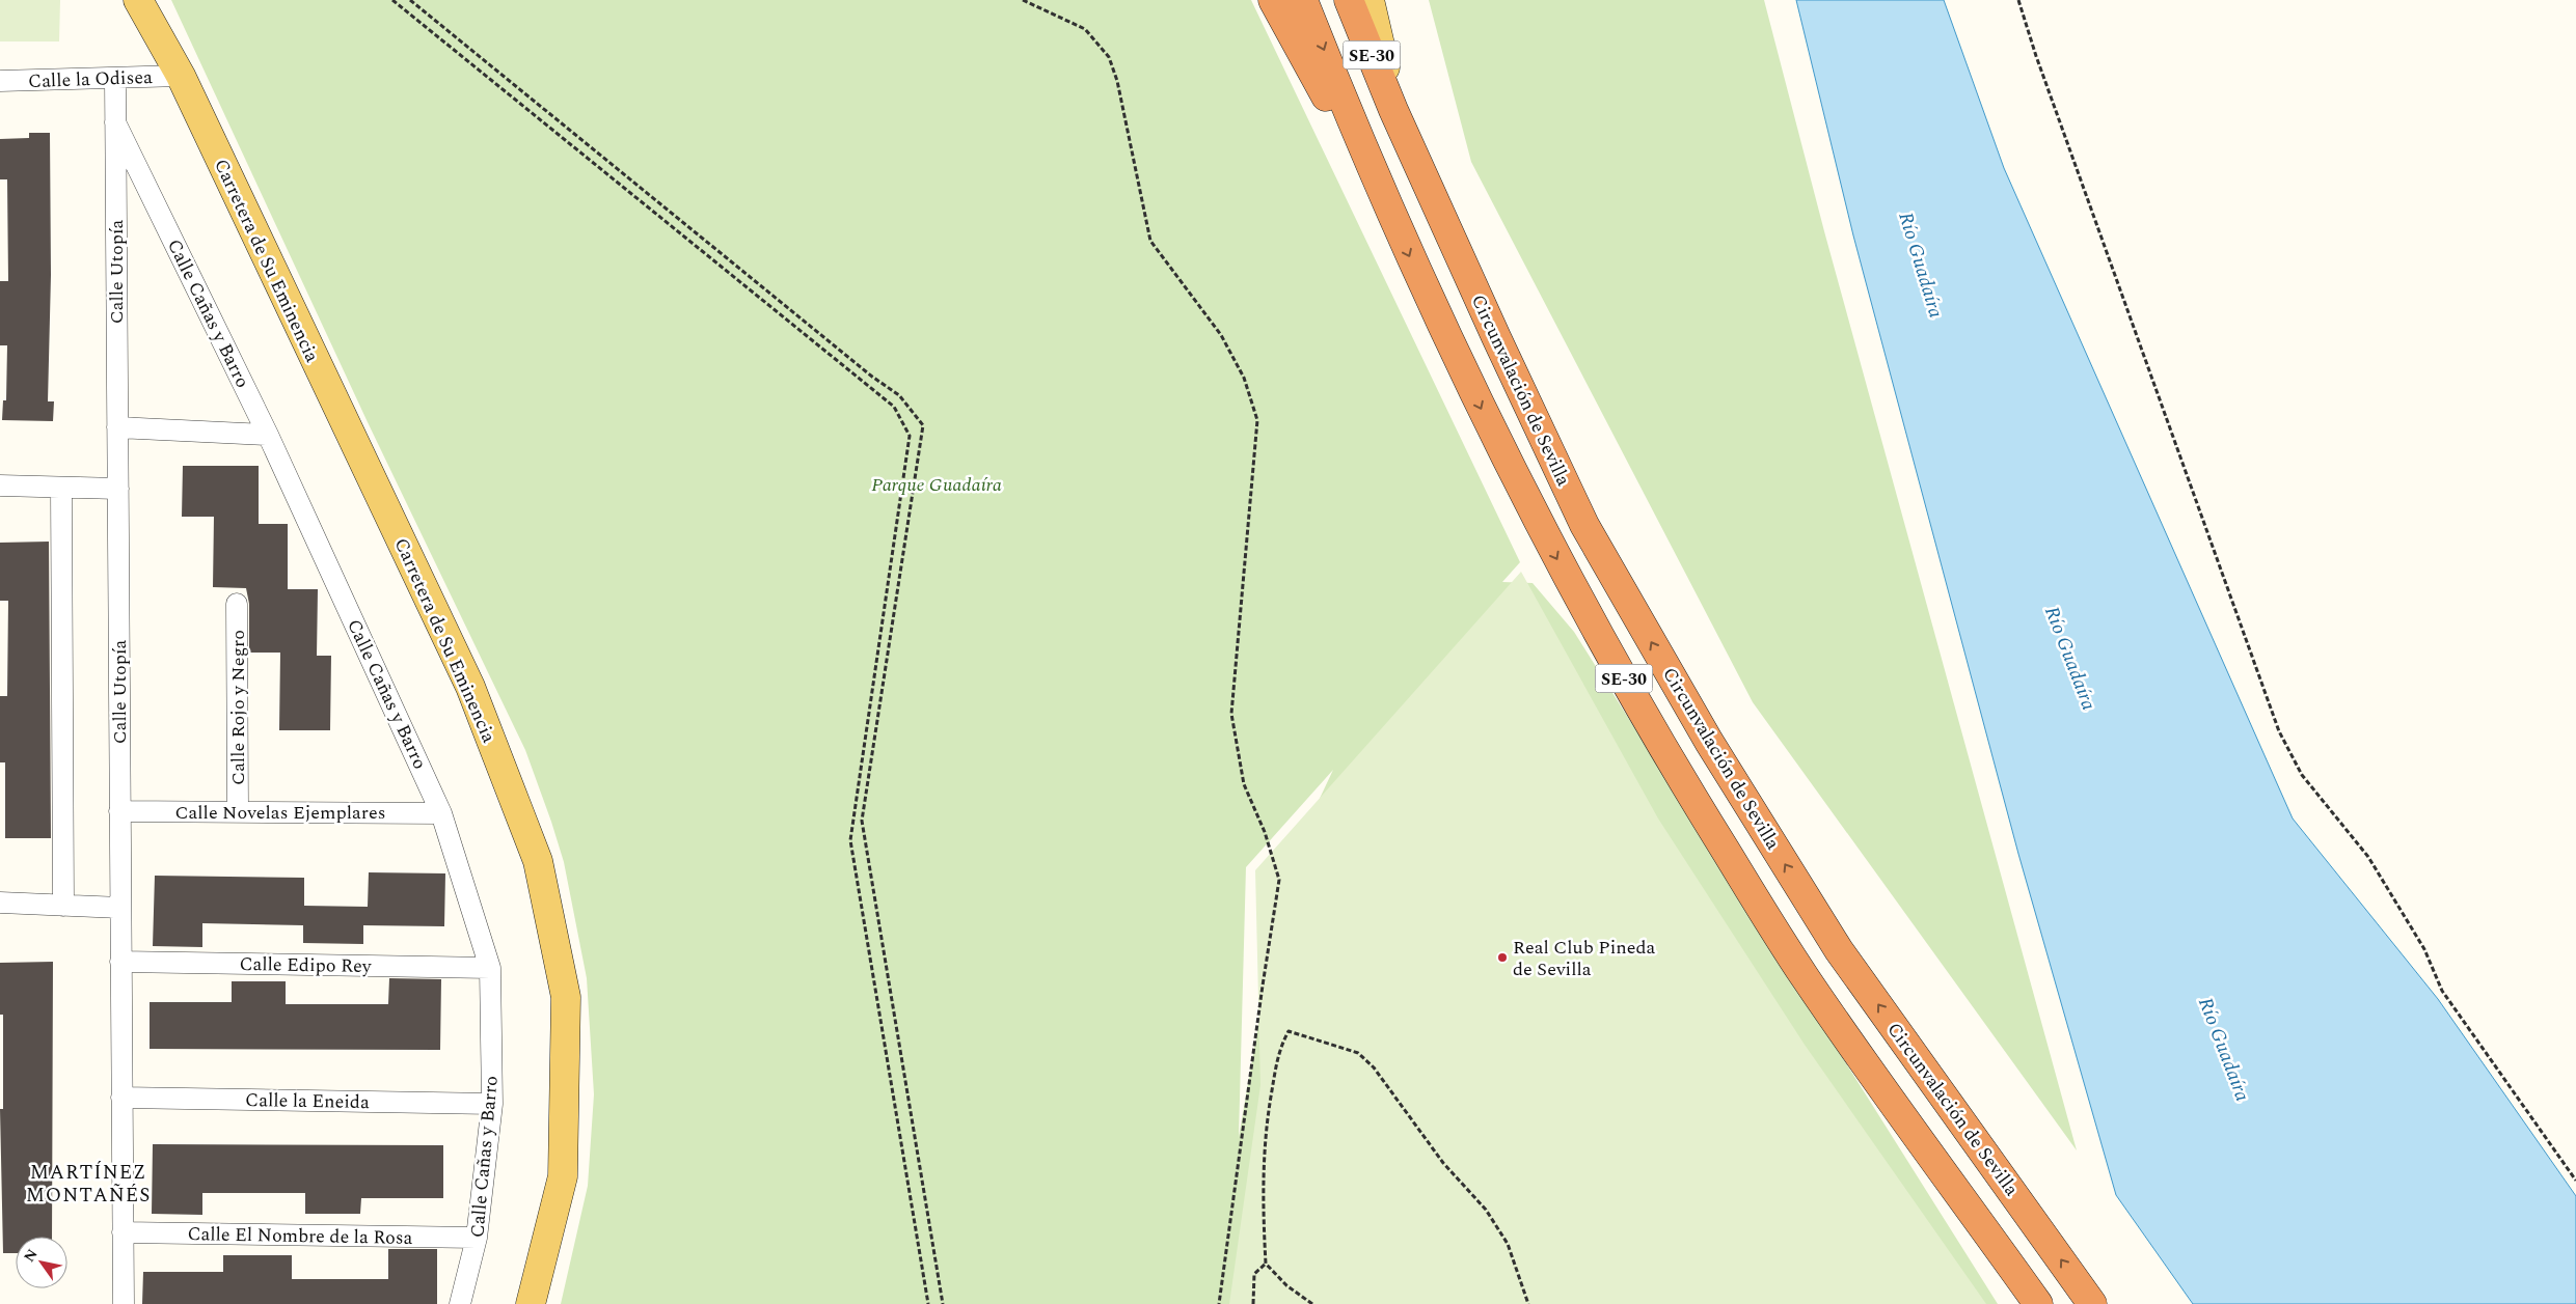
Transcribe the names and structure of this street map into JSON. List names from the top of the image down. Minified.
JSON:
{"streets":{"highway":["SE-30","Circunvalación de Sevilla"],"main road":["Carretera de Su Eminencia"],"street":["Calle la Odisea","Calle Utopía","Calle Cañas y Barro","Calle Rojo y Negro","Calle Novelas Ejemplares","Calle Edipo Rey","Calle la Eneida","Calle El Nombre de la Rosa"]},"crossings":[["Calle la Odisea","Carretera de Su Eminencia"],["Calle la Odisea","Calle Utopía"],["Calle Utopía","Calle Cañas y Barro"],["Calle Utopía","Calle Novelas Ejemplares"],["Calle Utopía","Calle Edipo Rey"],["Calle Utopía","Calle la Eneida"],["Calle Utopía","Calle El Nombre de la Rosa"],["Calle Cañas y Barro","Calle Novelas Ejemplares"],["Calle Cañas y Barro","Calle Edipo Rey"],["Calle Cañas y Barro","Calle la Eneida"],["Calle Cañas y Barro","Calle El Nombre de la Rosa"],["Calle Rojo y Negro","Calle Novelas Ejemplares"]],"districts":["MARTÍNEZ MONTAÑÉS"],"water":["Río Guadaíra"],"parks":["Parque Guadaíra"],"places":["Real Club Pineda de Sevilla"],"north":"top left"}
